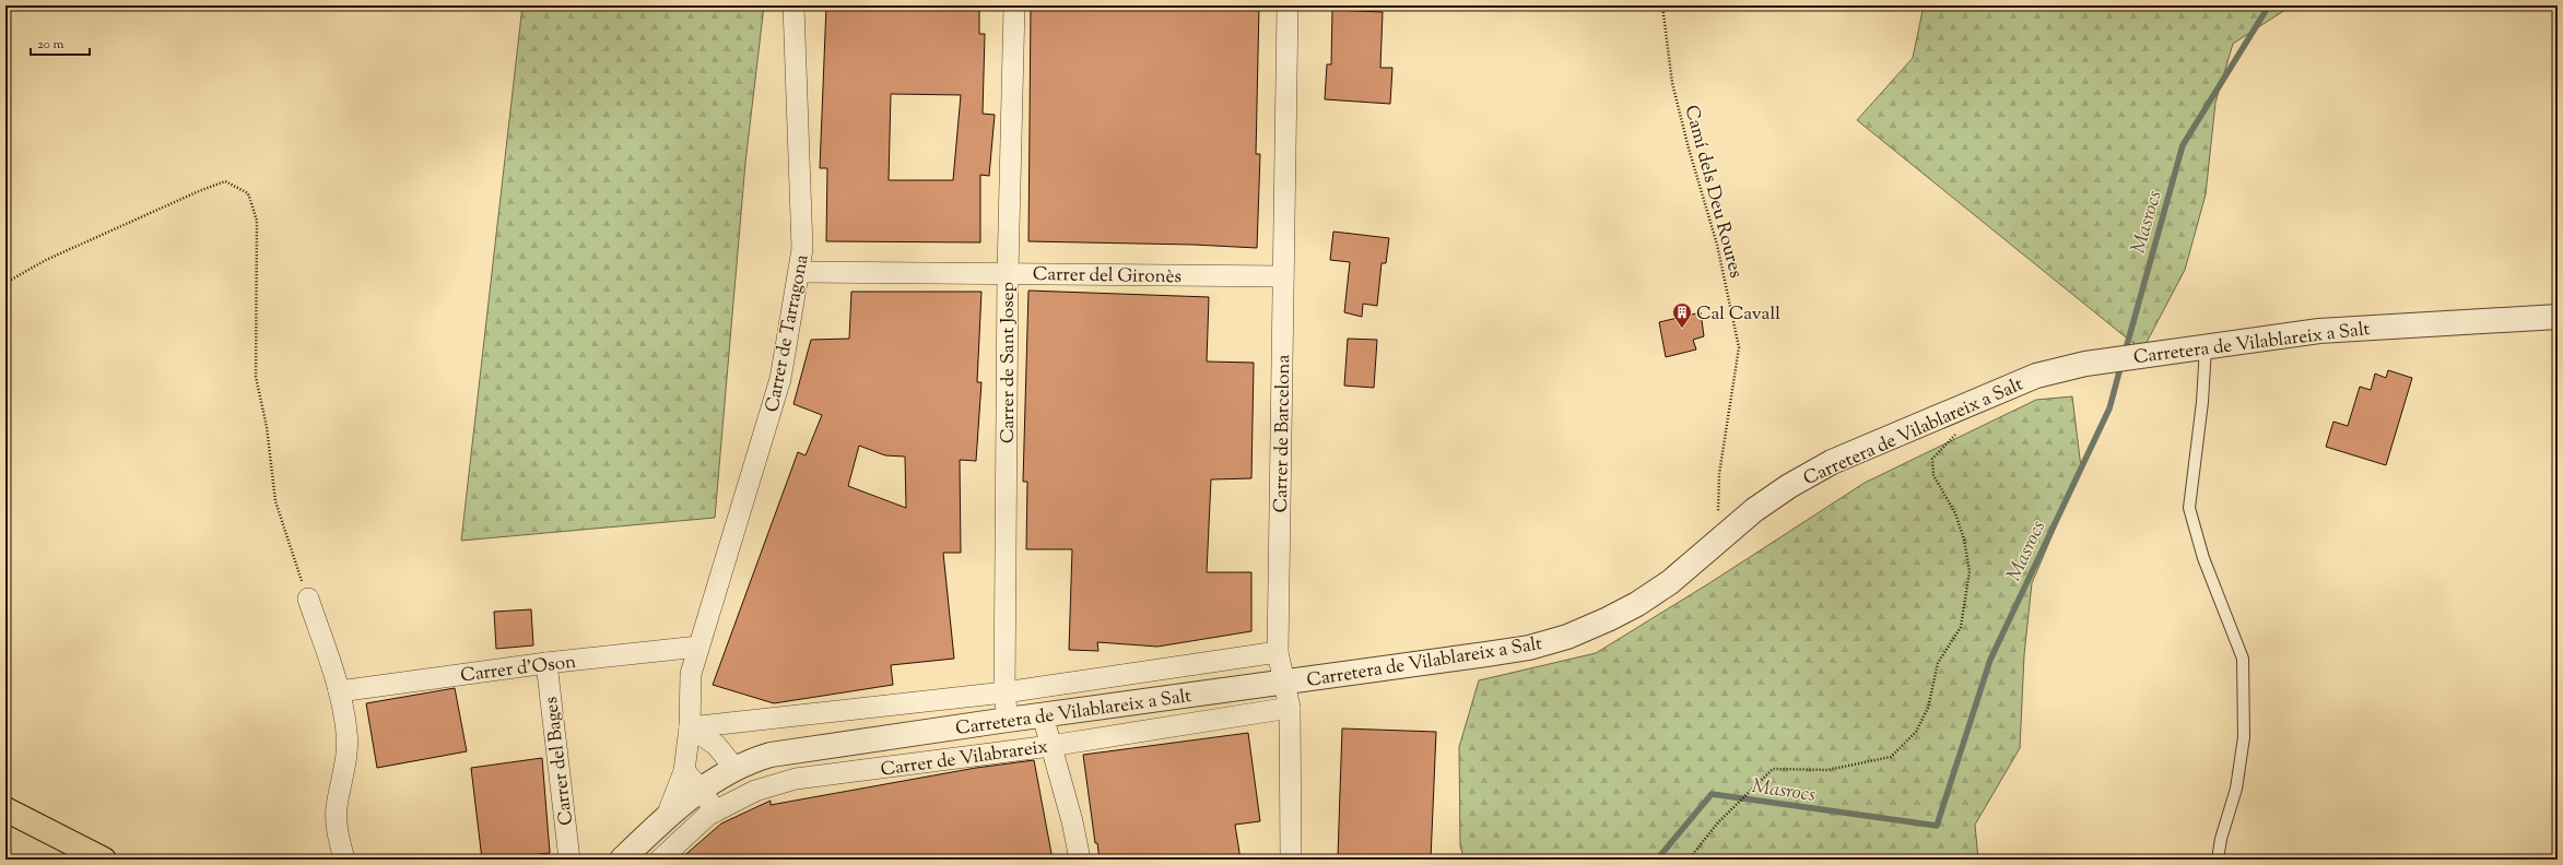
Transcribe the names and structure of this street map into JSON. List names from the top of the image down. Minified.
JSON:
{"streets":{"street":["Carrer del Gironès","Carrer de Tarragona","Carretera de Vilablareix a Salt","Carrer de Sant Josep","Carrer de Barcelona","Carrer d'Oson","Carrer de Vilabrareix","Carrer del Bages"],"path":["Camí dels Deu Roures"]},"crossings":[["Carrer del Gironès","Carrer de Tarragona"],["Carrer del Gironès","Carrer de Sant Josep"],["Carrer del Gironès","Carrer de Barcelona"],["Carrer de Tarragona","Carretera de Vilablareix a Salt"],["Carrer de Tarragona","Carrer d'Oson"],["Carretera de Vilablareix a Salt","Carrer de Sant Josep"],["Carretera de Vilablareix a Salt","Carrer de Barcelona"],["Carrer de Barcelona","Carrer de Vilabrareix"],["Carrer d'Oson","Carrer del Bages"]],"water":["Masrocs"],"places":{"building":["Cal Cavall"]},"scale_bar":"20 m"}
